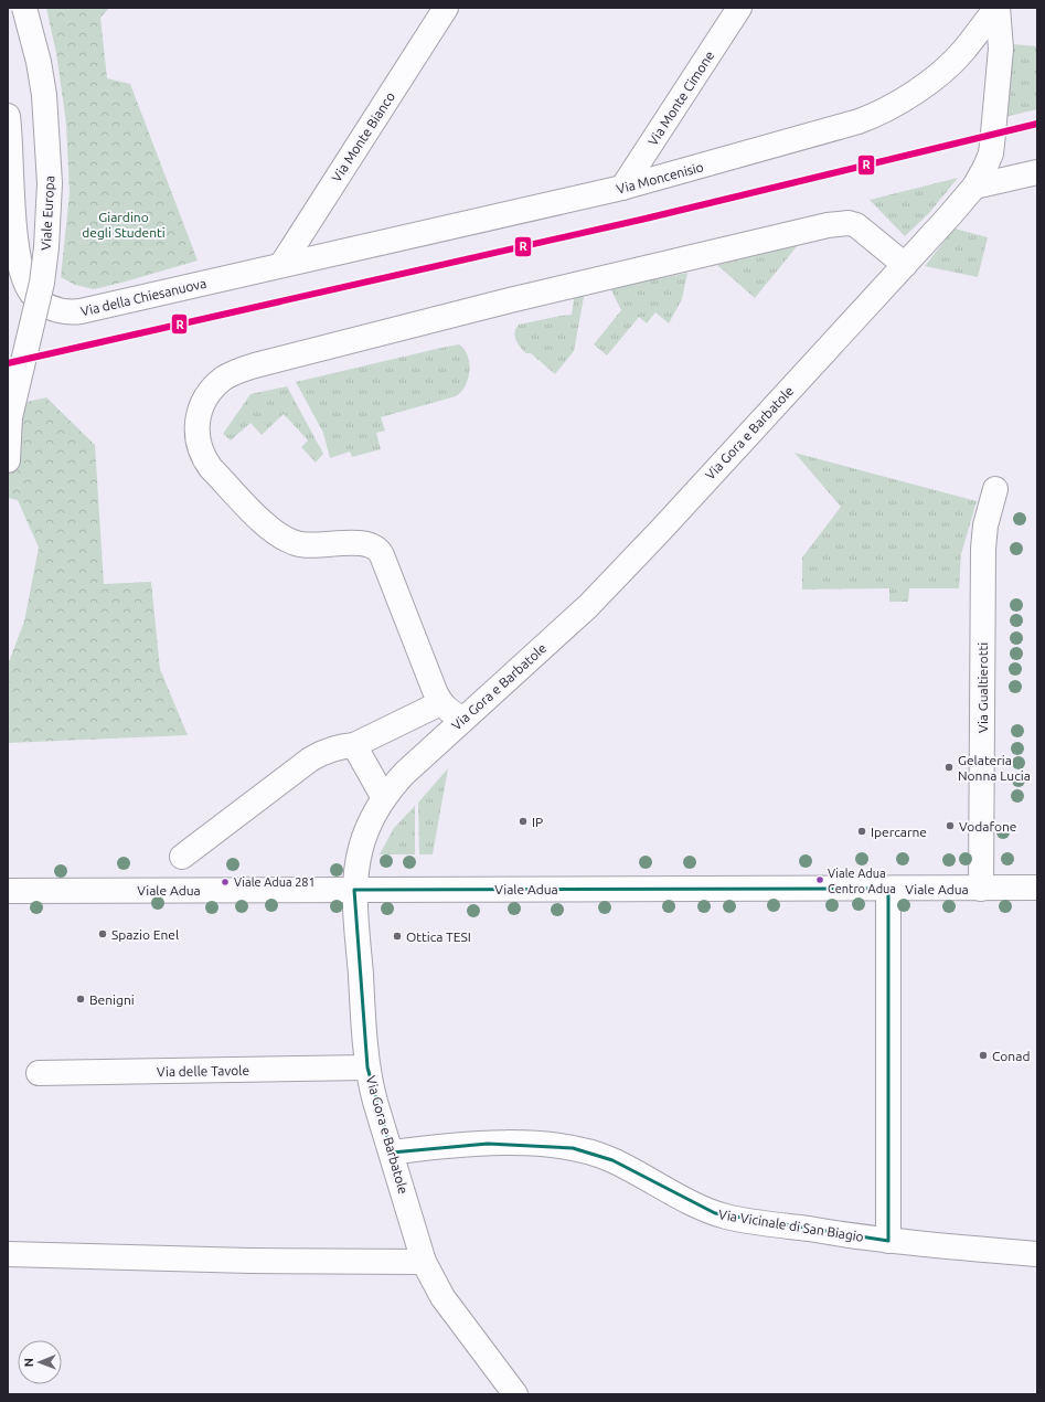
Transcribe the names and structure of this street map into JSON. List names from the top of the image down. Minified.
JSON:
{"streets":{"street":["Via Monte Cimone","Via Monte Bianco","Via Moncenisio","Viale Europa","Via della Chiesanuova","Via Gora e Barbatole","Via Gualtierotti","Viale Adua","Via delle Tavole","Via Vicinale di San Biagio"]},"crossings":[["Via Monte Cimone","Via Moncenisio"],["Via Monte Bianco","Via Moncenisio"],["Via Monte Bianco","Via della Chiesanuova"],["Via Moncenisio","Via della Chiesanuova"],["Via Moncenisio","Via Gora e Barbatole"],["Via Gora e Barbatole","Viale Adua"],["Via Gora e Barbatole","Via delle Tavole"],["Via Gora e Barbatole","Via Vicinale di San Biagio"],["Via Gualtierotti","Viale Adua"]],"parks":["Giardino degli Studenti"],"places":["Gelateria Nonna Lucia","IP","Vodafone","Ipercarne","Viale Adua Centro Adua","Viale Adua 281","Spazio Enel","Ottica TESI","Benigni","Conad"],"lines":["transit line R"],"north":"left"}
